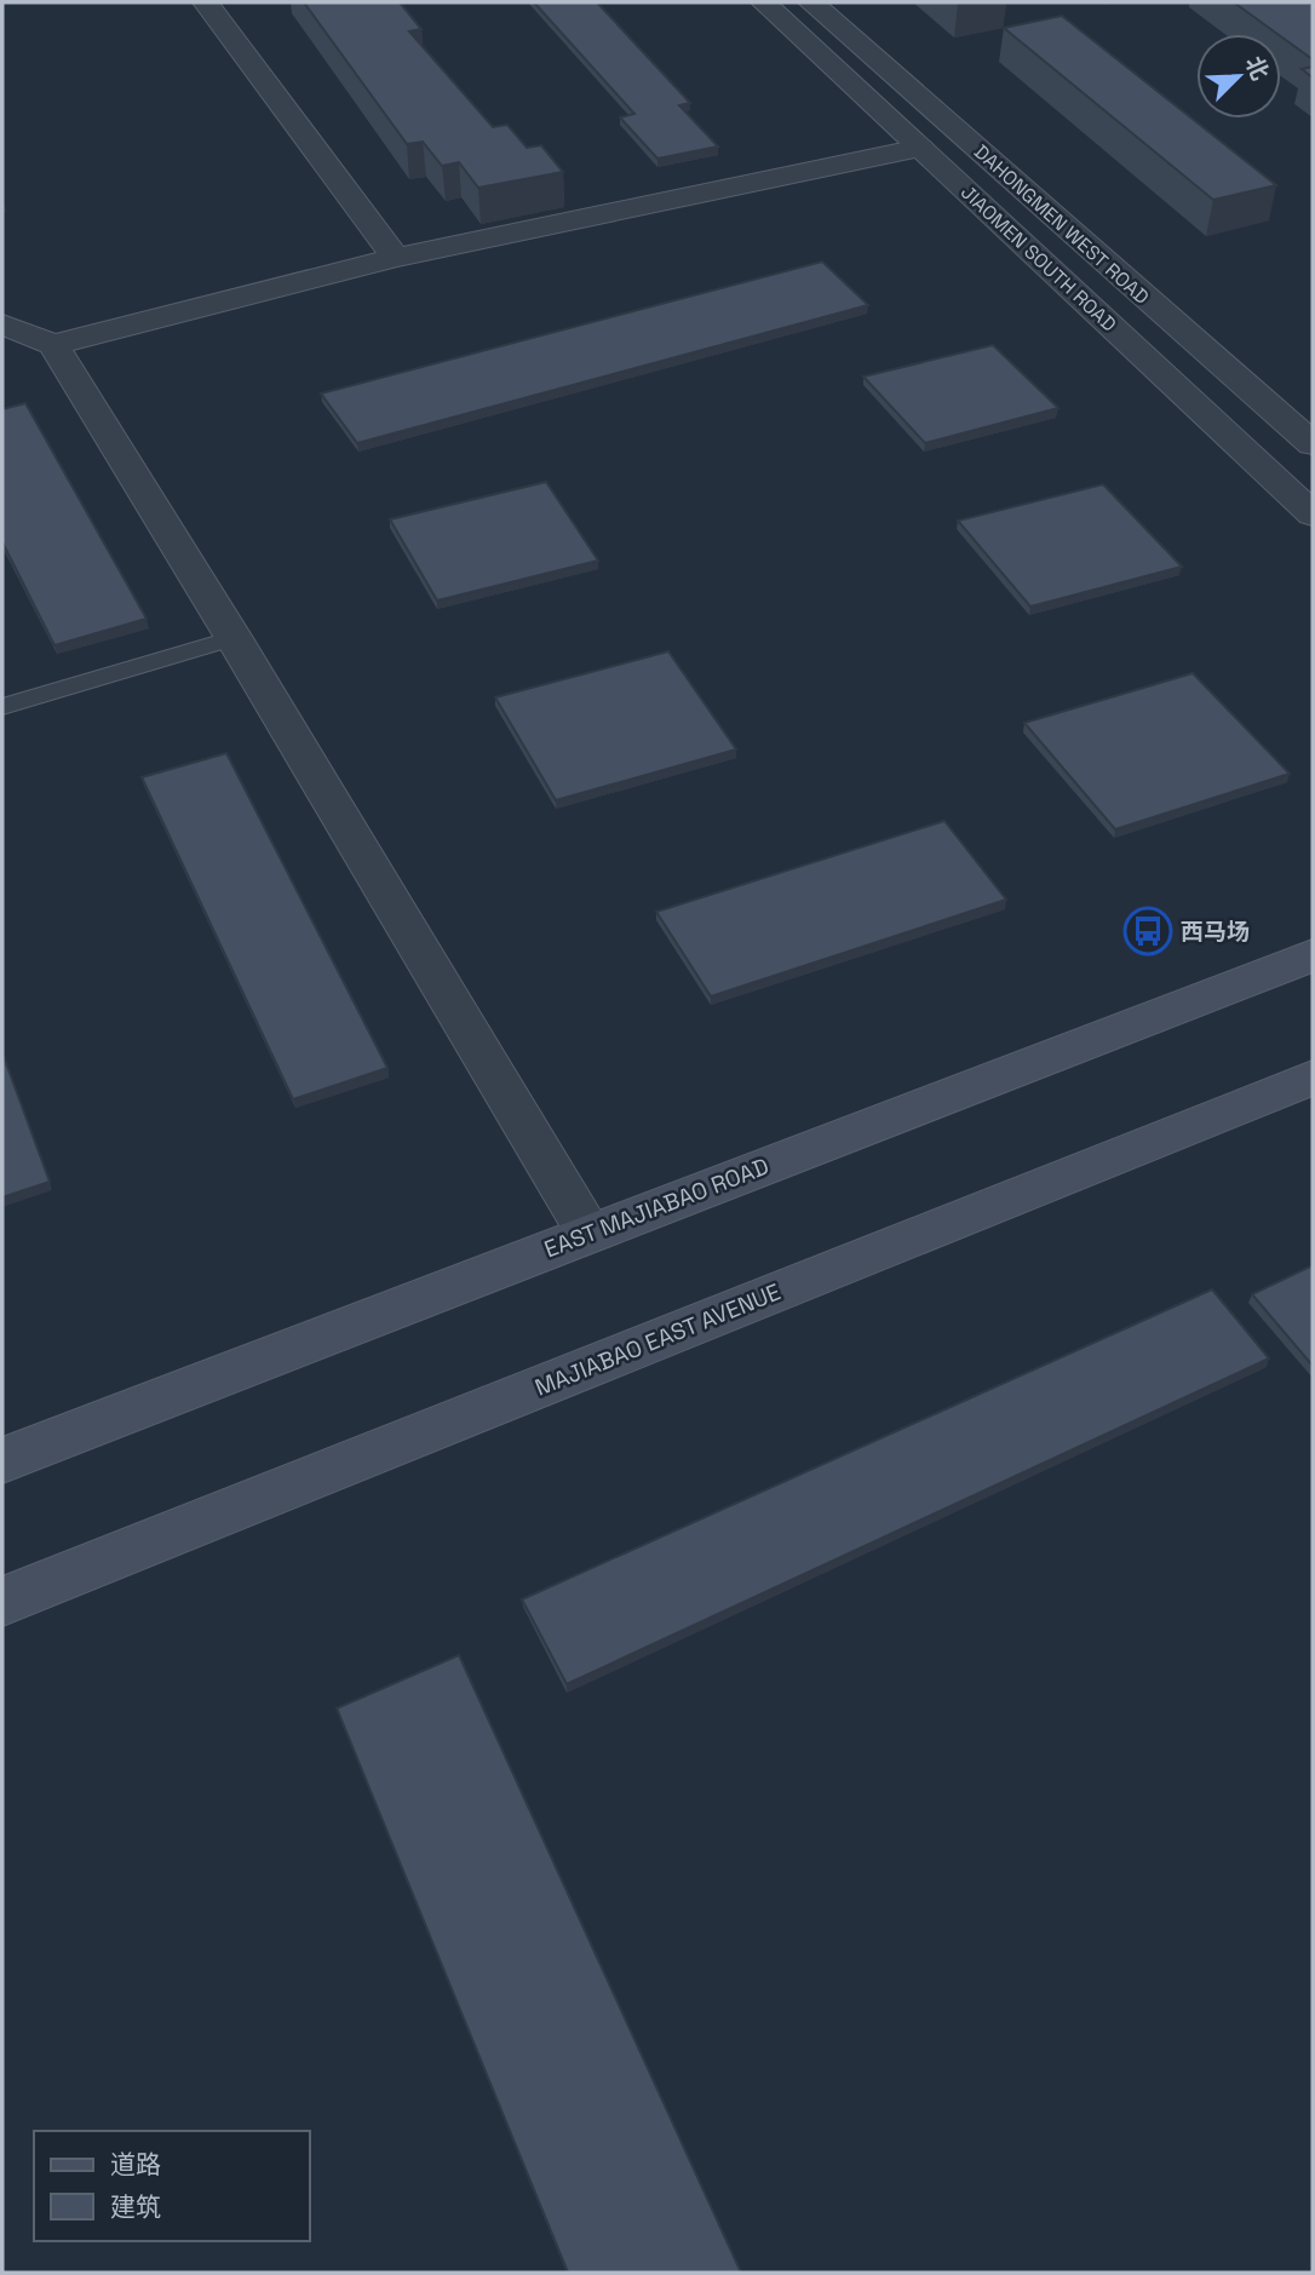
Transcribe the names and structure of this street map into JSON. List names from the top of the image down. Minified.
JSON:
{"streets":{"main road":["EAST MAJIABAO ROAD","MAJIABAO EAST AVENUE"],"street":["DAHONGMEN WEST ROAD","JIAOMEN SOUTH ROAD"]},"places":{"bus stop":["西马场"]},"legend":["道路","建筑"],"north":"top right"}
